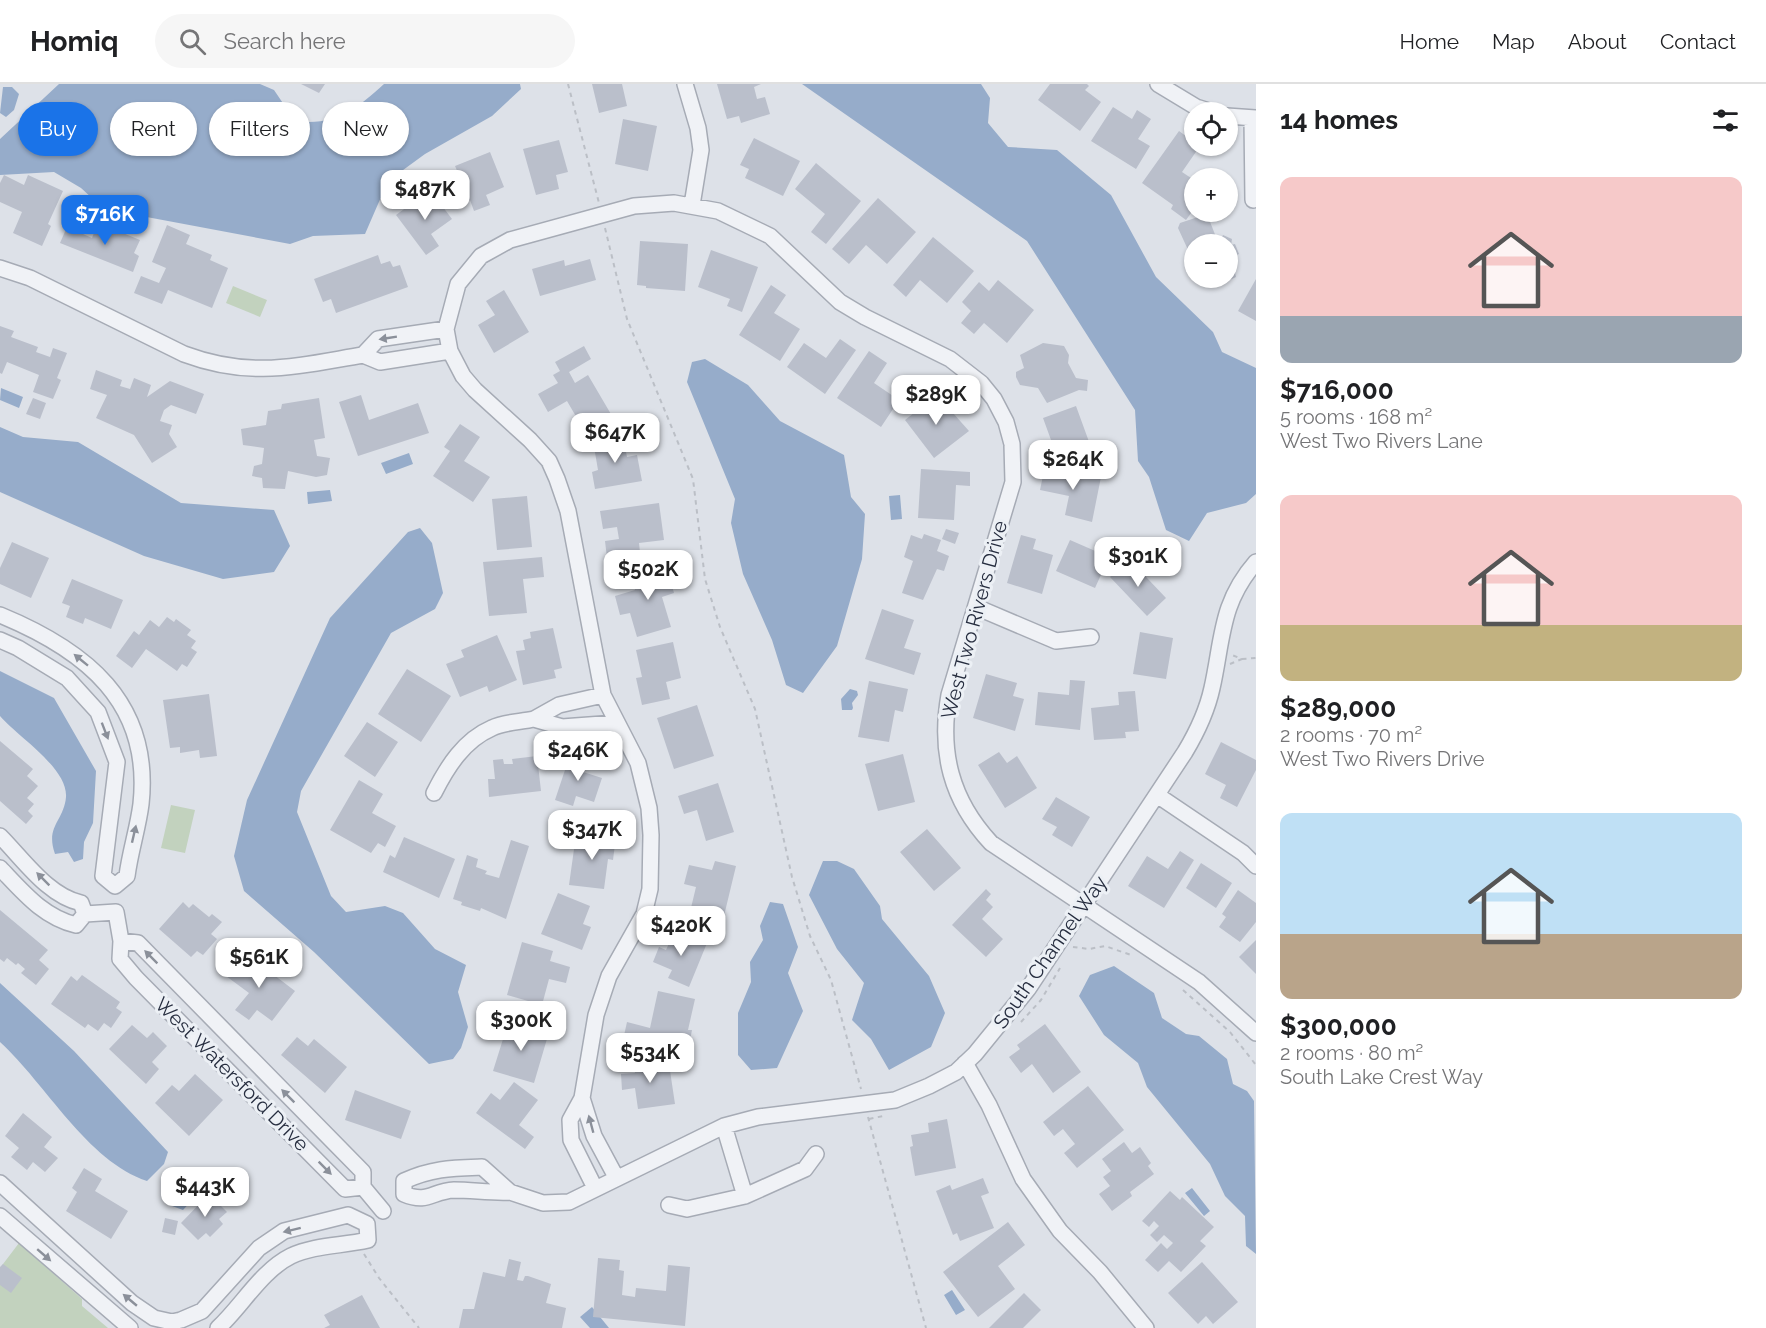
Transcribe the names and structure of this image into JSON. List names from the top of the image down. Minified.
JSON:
{"streets":{"street":["West Two Rivers Drive","South Channel Way","West Watersford Drive"]},"crossings":[["West Two Rivers Drive","South Channel Way"],["South Channel Way","West Watersford Drive"]],"page":{"header":"Homiq","search":"Search here","nav":["Home","Map","About","Contact"],"heading":"14 homes","map_buttons":["+","−"],"chip":["Buy","Rent","Filters","New"],"list":[{"name":"$716,000","note":"5 rooms · 168 m² · West Two Rivers Lane"},{"name":"$289,000","note":"2 rooms · 70 m² · West Two Rivers Drive"},{"name":"$300,000","note":"2 rooms · 80 m² · South Lake Crest Way"}],"price":["$487K","$716K","$289K","$647K","$264K","$301K","$502K","$246K","$347K","$420K","$561K","$300K","$534K","$443K"]}}
